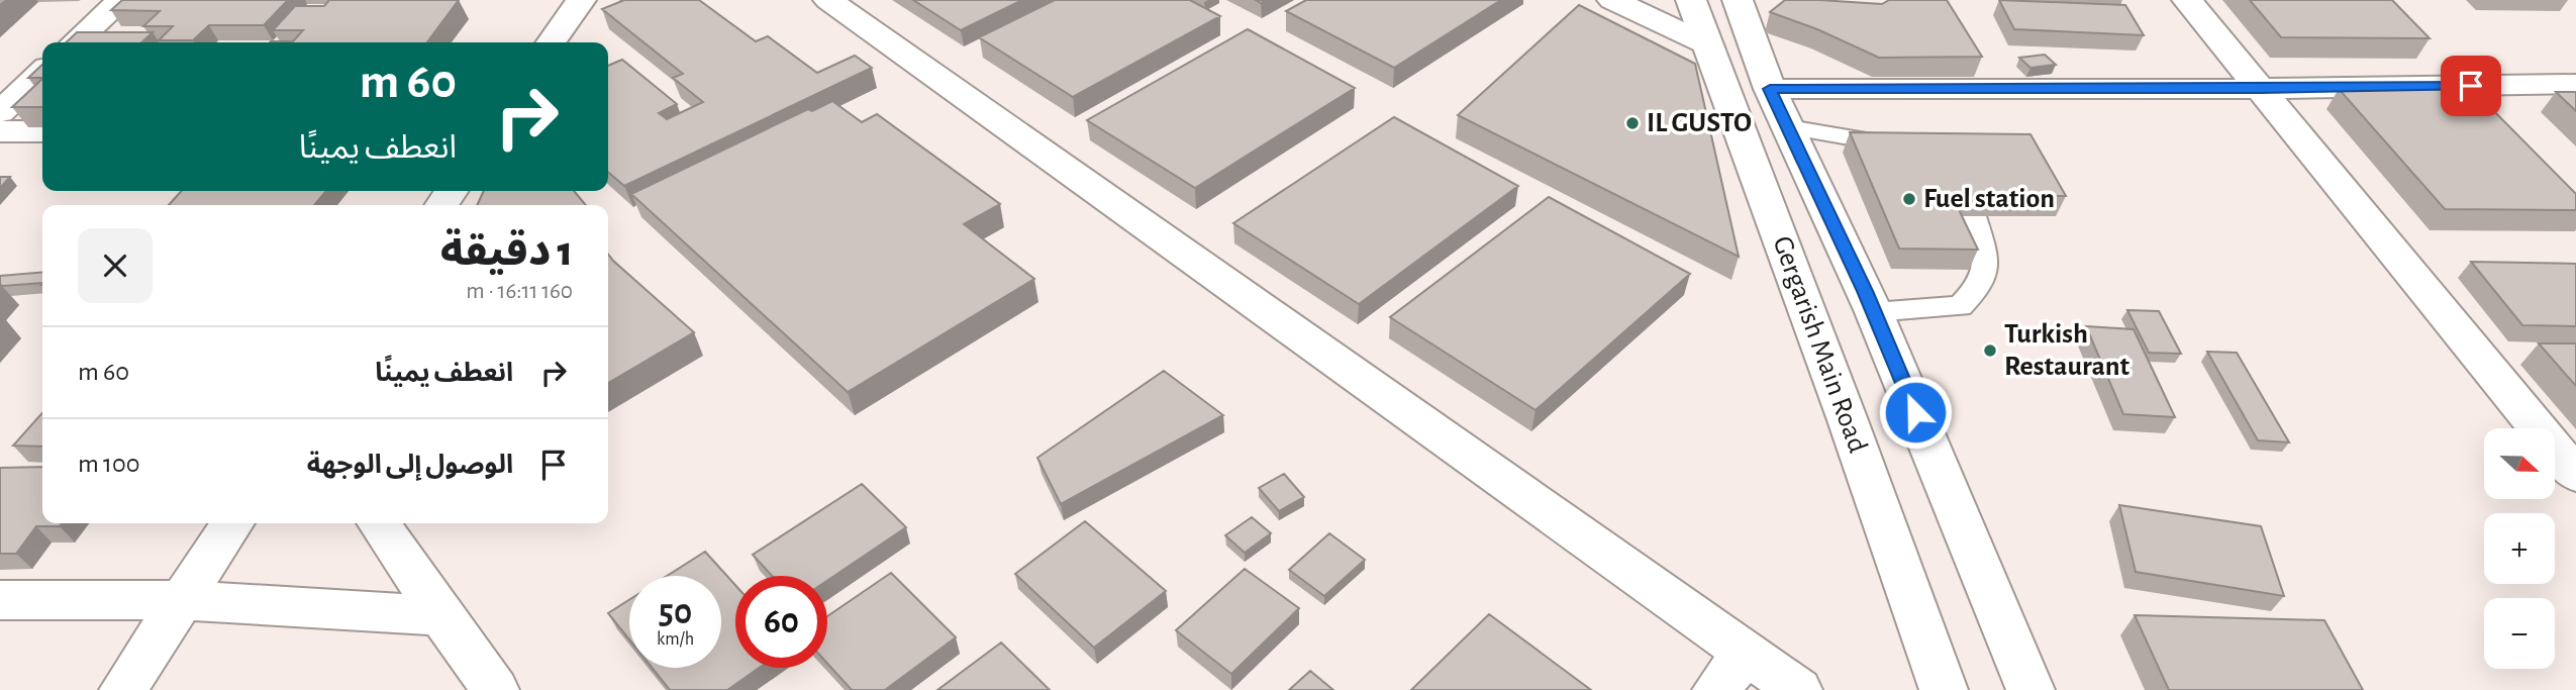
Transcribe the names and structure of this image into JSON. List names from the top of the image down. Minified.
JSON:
{"streets":{"street":["Gergarish Main Road"]},"places":["IL GUSTO","Fuel station","Turkish Restaurant"],"north":"right","page":{"turn":["60 m","انعطف يمينًا"],"heading":["1 دقيقة","160 m · 16:11"],"list":[{"name":"انعطف يمينًا","value":"60 m"},{"name":"الوصول إلى الوجهة","value":"100 m"}],"map_buttons":["+","−"],"speed":"50 km/h","limit":"60"}}
